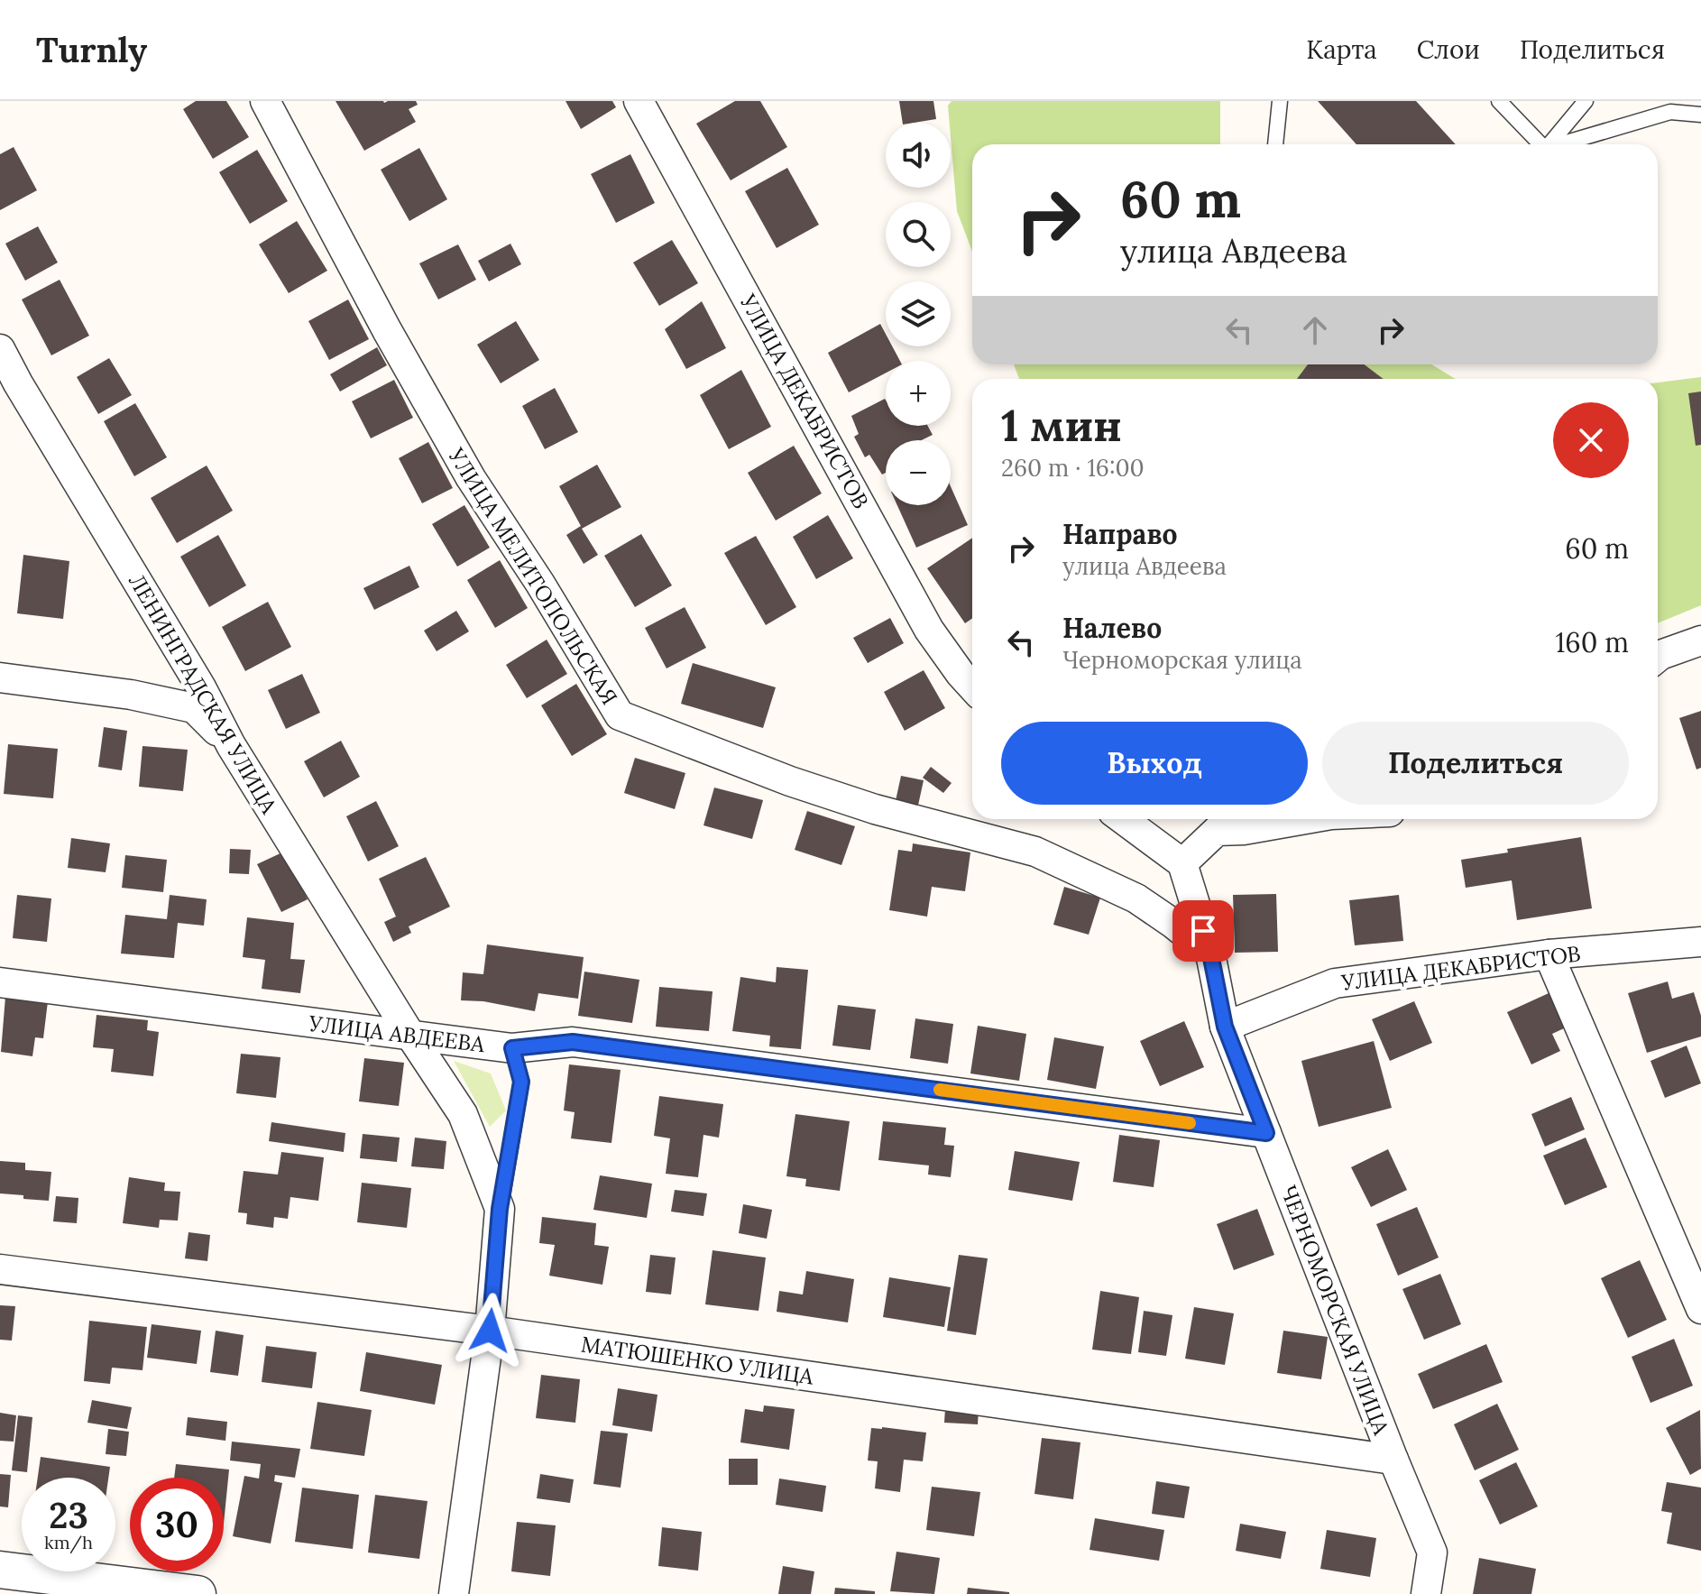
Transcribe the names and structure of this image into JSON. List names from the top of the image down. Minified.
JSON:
{"streets":{"street":["УЛИЦА ДЕКАБРИСТОВ","УЛИЦА МЕЛИТОПОЛЬСКАЯ","ЛЕНИНГРАДСКАЯ УЛИЦА","УЛИЦА АВДЕЕВА","ЧЕРНОМОРСКАЯ УЛИЦА","МАТЮШЕНКО УЛИЦА"]},"crossings":[["УЛИЦА ДЕКАБРИСТОВ","ЧЕРНОМОРСКАЯ УЛИЦА"],["ЛЕНИНГРАДСКАЯ УЛИЦА","УЛИЦА АВДЕЕВА"],["УЛИЦА АВДЕЕВА","ЧЕРНОМОРСКАЯ УЛИЦА"],["ЧЕРНОМОРСКАЯ УЛИЦА","МАТЮШЕНКО УЛИЦА"]],"page":{"header":"Turnly","nav":["Карта","Слои","Поделиться"],"map_buttons":["+","−"],"turn":["60 m","улица Авдеева"],"heading":["1 мин","260 m · 16:00"],"list":[{"name":"Направо","note":"улица Авдеева","value":"60 m"},{"name":"Налево","note":"Черноморская улица","value":"160 m"}],"buttons":["Выход","Поделиться"],"speed":"23 km/h","limit":"30"}}
